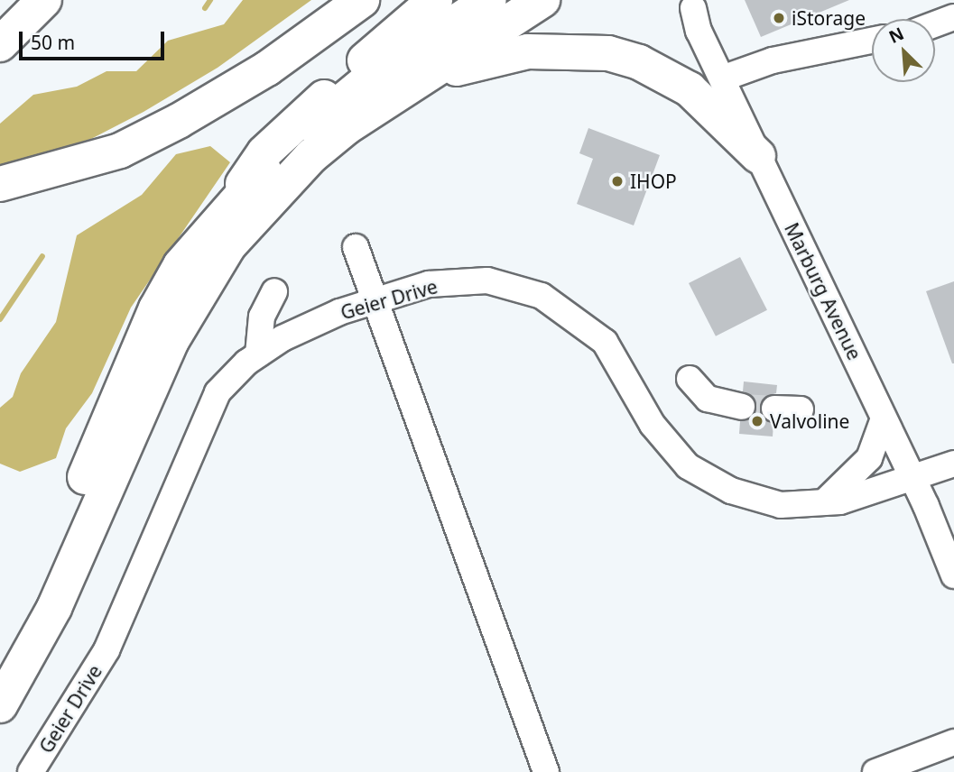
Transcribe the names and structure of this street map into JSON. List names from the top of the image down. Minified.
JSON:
{"streets":{"street":["Marburg Avenue","Geier Drive"]},"crossings":[["Marburg Avenue","Geier Drive"]],"places":["iStorage","IHOP","Valvoline"],"scale_bar":"50 m","north":"top left"}
